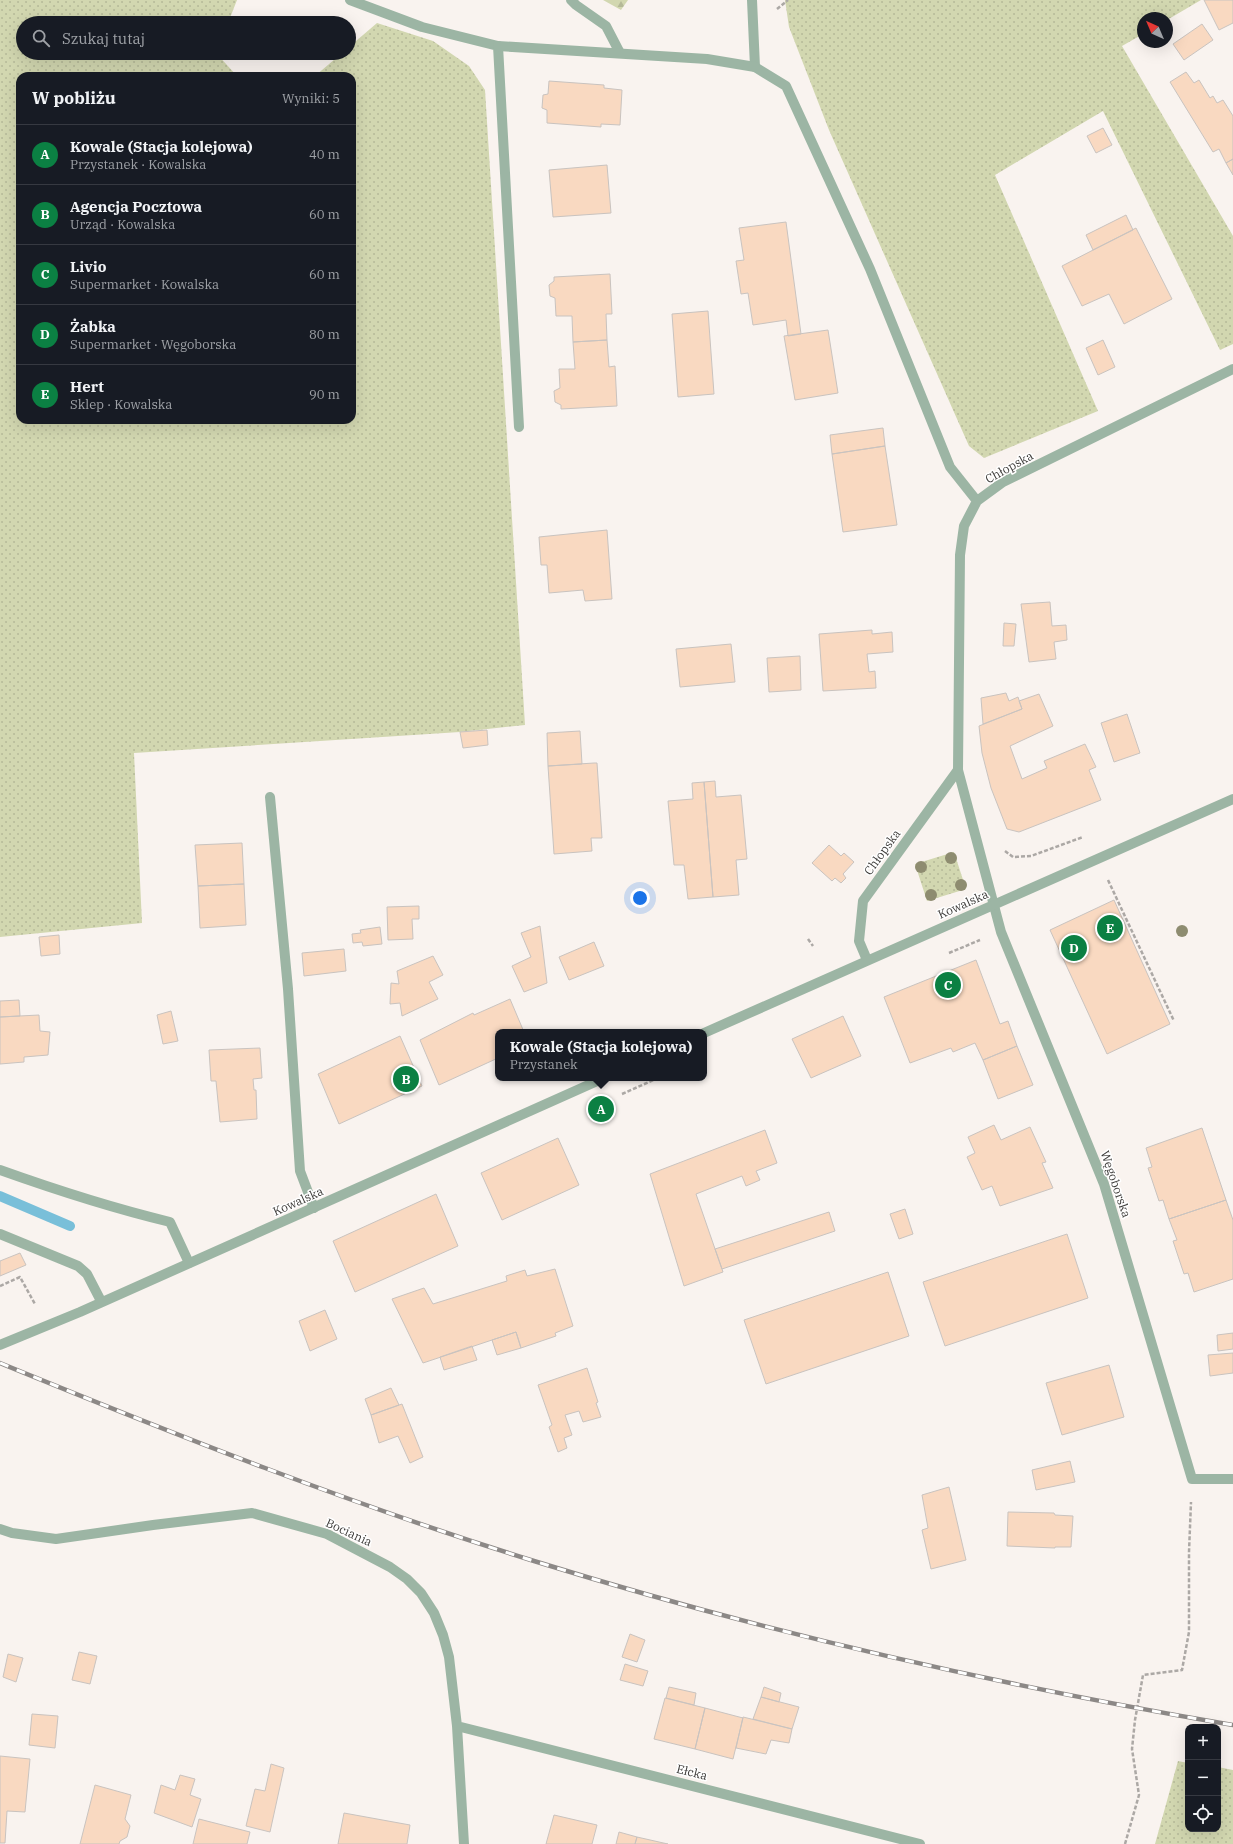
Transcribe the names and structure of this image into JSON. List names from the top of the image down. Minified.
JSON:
{"streets":{"street":["Chłopska","Kowalska","Węgoborska","Bociania","Ełcka"]},"crossings":[["Chłopska","Kowalska"],["Chłopska","Węgoborska"],["Kowalska","Węgoborska"],["Bociania","Ełcka"]],"north":"top left","page":{"search":"Szukaj tutaj","heading":["W pobliżu","Wyniki: 5"],"list":[{"mark":"A","name":"Kowale (Stacja kolejowa)","note":"Przystanek · Kowalska","value":"40 m"},{"mark":"B","name":"Agencja Pocztowa","note":"Urząd · Kowalska","value":"60 m"},{"mark":"C","name":"Livio","note":"Supermarket · Kowalska","value":"60 m"},{"mark":"D","name":"Żabka","note":"Supermarket · Węgoborska","value":"80 m"},{"mark":"E","name":"Hert","note":"Sklep · Kowalska","value":"90 m"}],"pins":["E","D","C","B","A"],"popup":["Kowale (Stacja kolejowa)","Przystanek"],"map_buttons":["+","−"]}}
